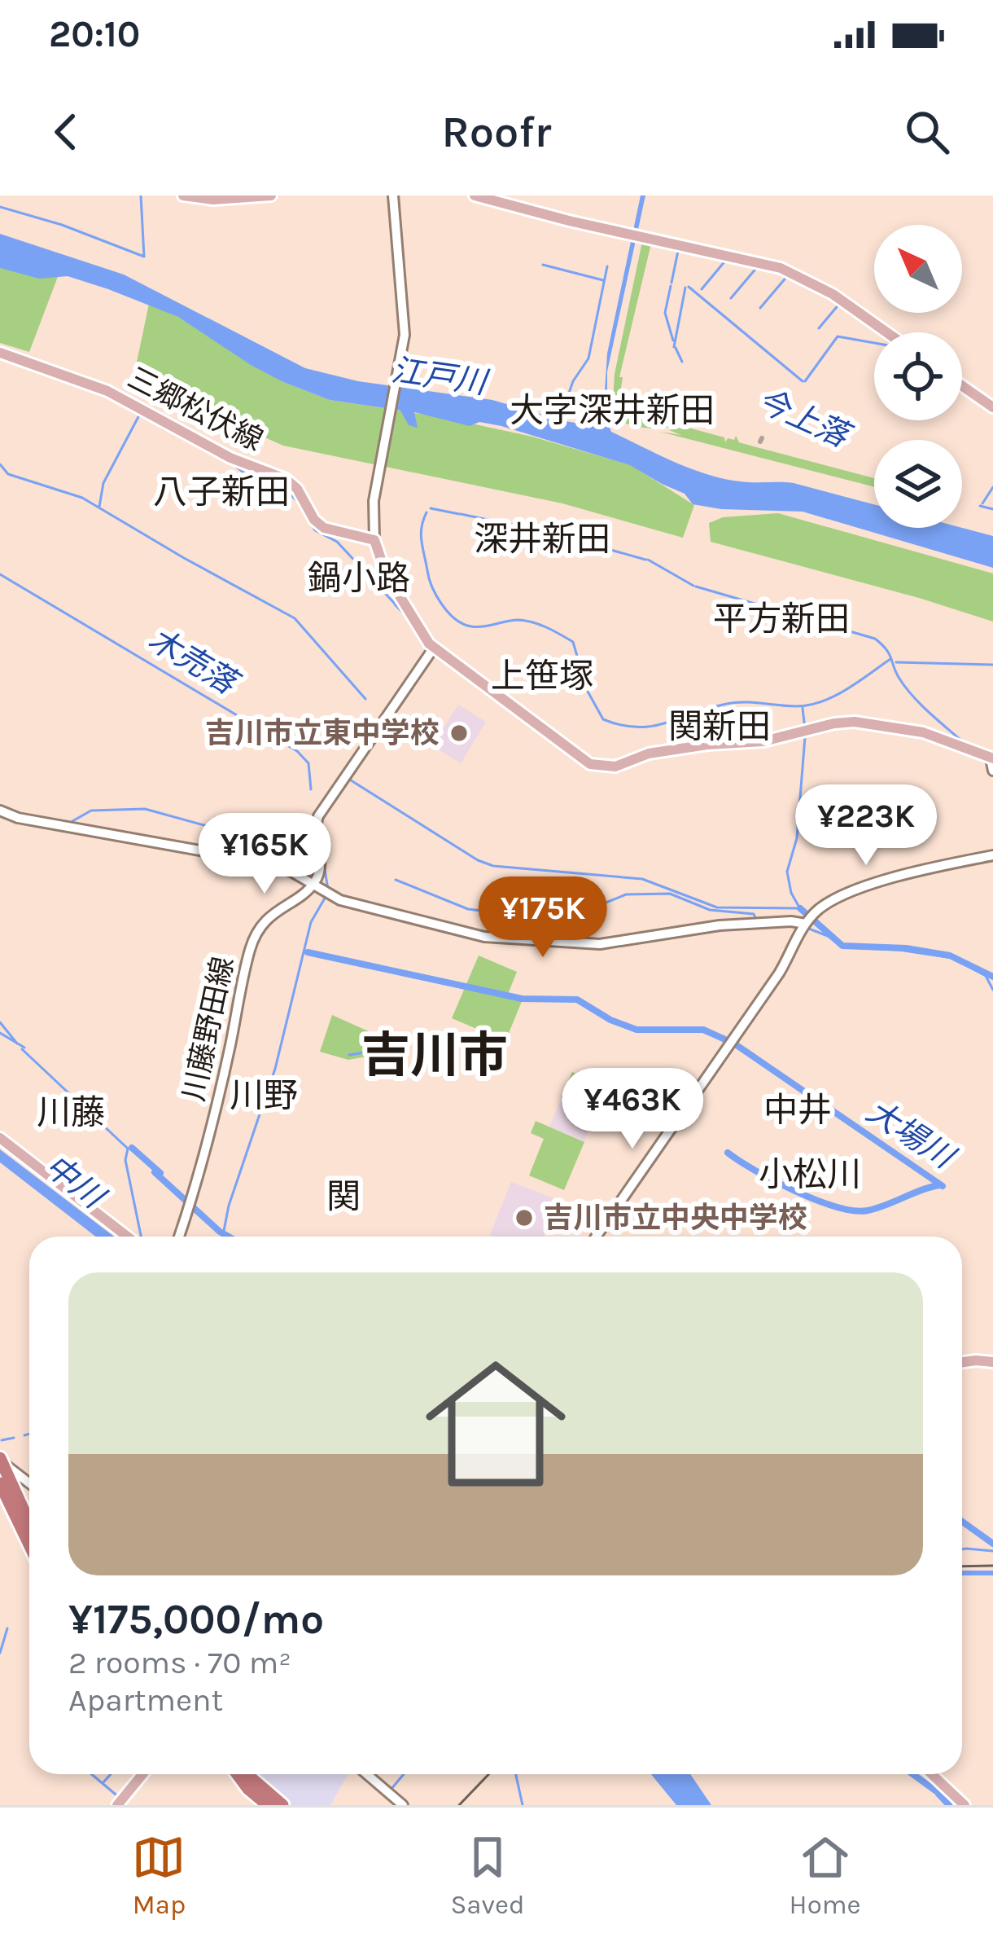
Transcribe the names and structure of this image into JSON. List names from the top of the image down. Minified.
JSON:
{"streets":{"main road":["三郷松伏線","川藤野田線"]},"districts":["大字深井新田","八子新田","深井新田","鍋小路","平方新田","上笹塚","関新田","吉川市","川野","中井","川藤","小松川","関"],"water":["江戸川","今上落","木売落","大場川","中川"],"places":["吉川市立東中学校","吉川市立中央中学校"],"north":"top left","page":{"status":"20:10","header":"Roofr","price":["¥223K","¥165K","¥175K","¥463K"],"list":[{"name":"¥175,000/mo","note":"2 rooms · 70 m² · Apartment"}],"tabs":["Map","Saved","Home"]}}
